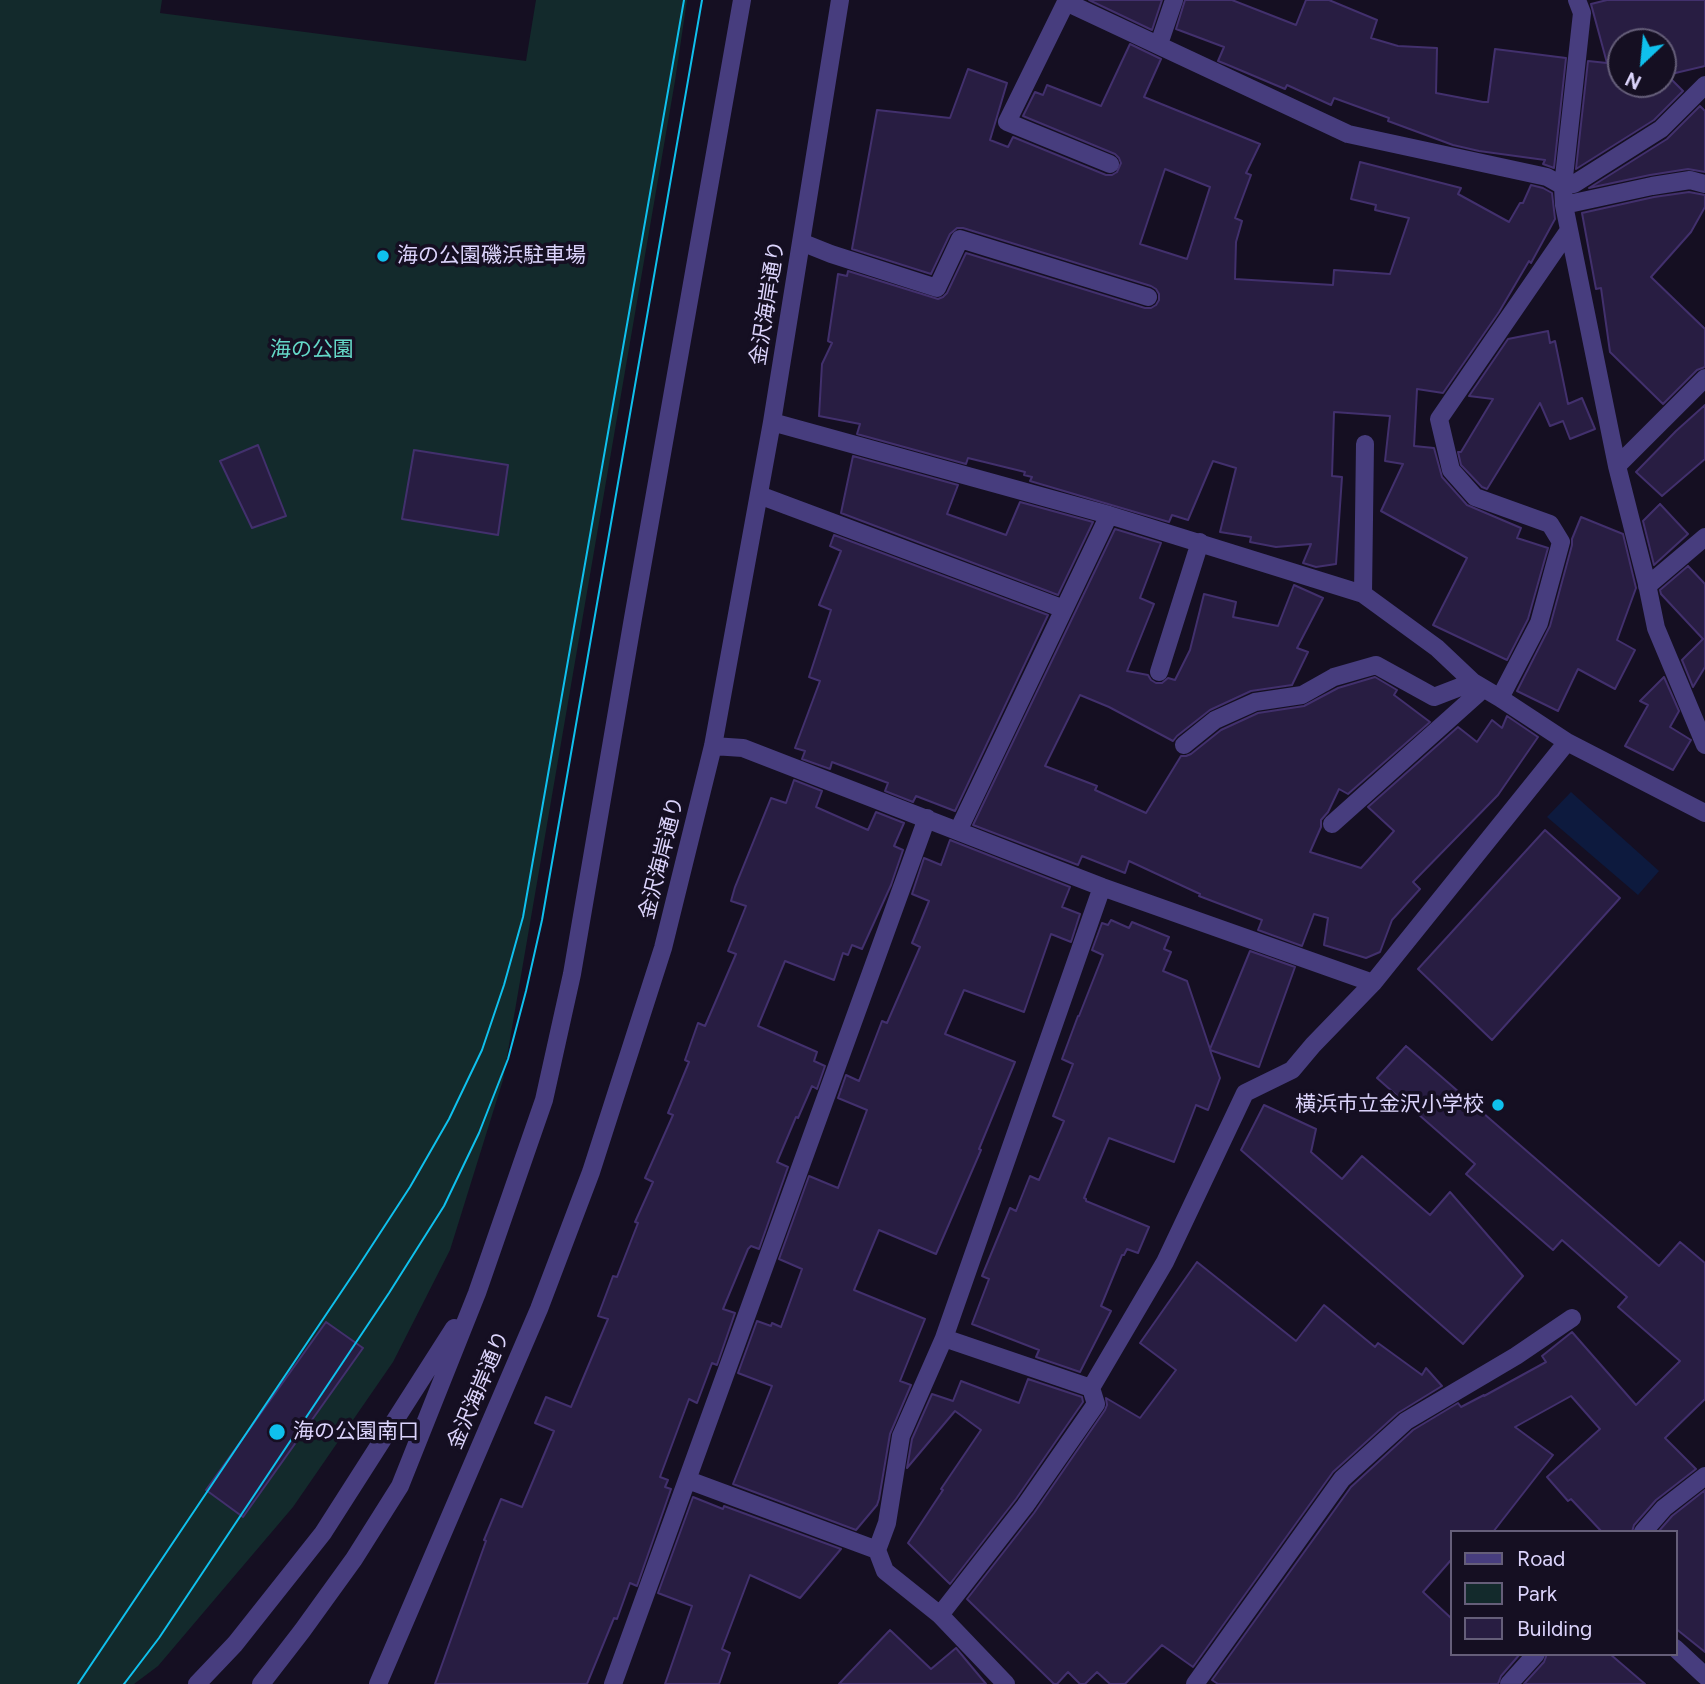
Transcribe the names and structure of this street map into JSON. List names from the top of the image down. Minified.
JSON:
{"streets":{"street":["金沢海岸通り"]},"parks":["海の公園"],"places":["海の公園磯浜駐車場","横浜市立金沢小学校","海の公園南口"],"legend":["Road","Park","Building"],"north":"bottom left"}
